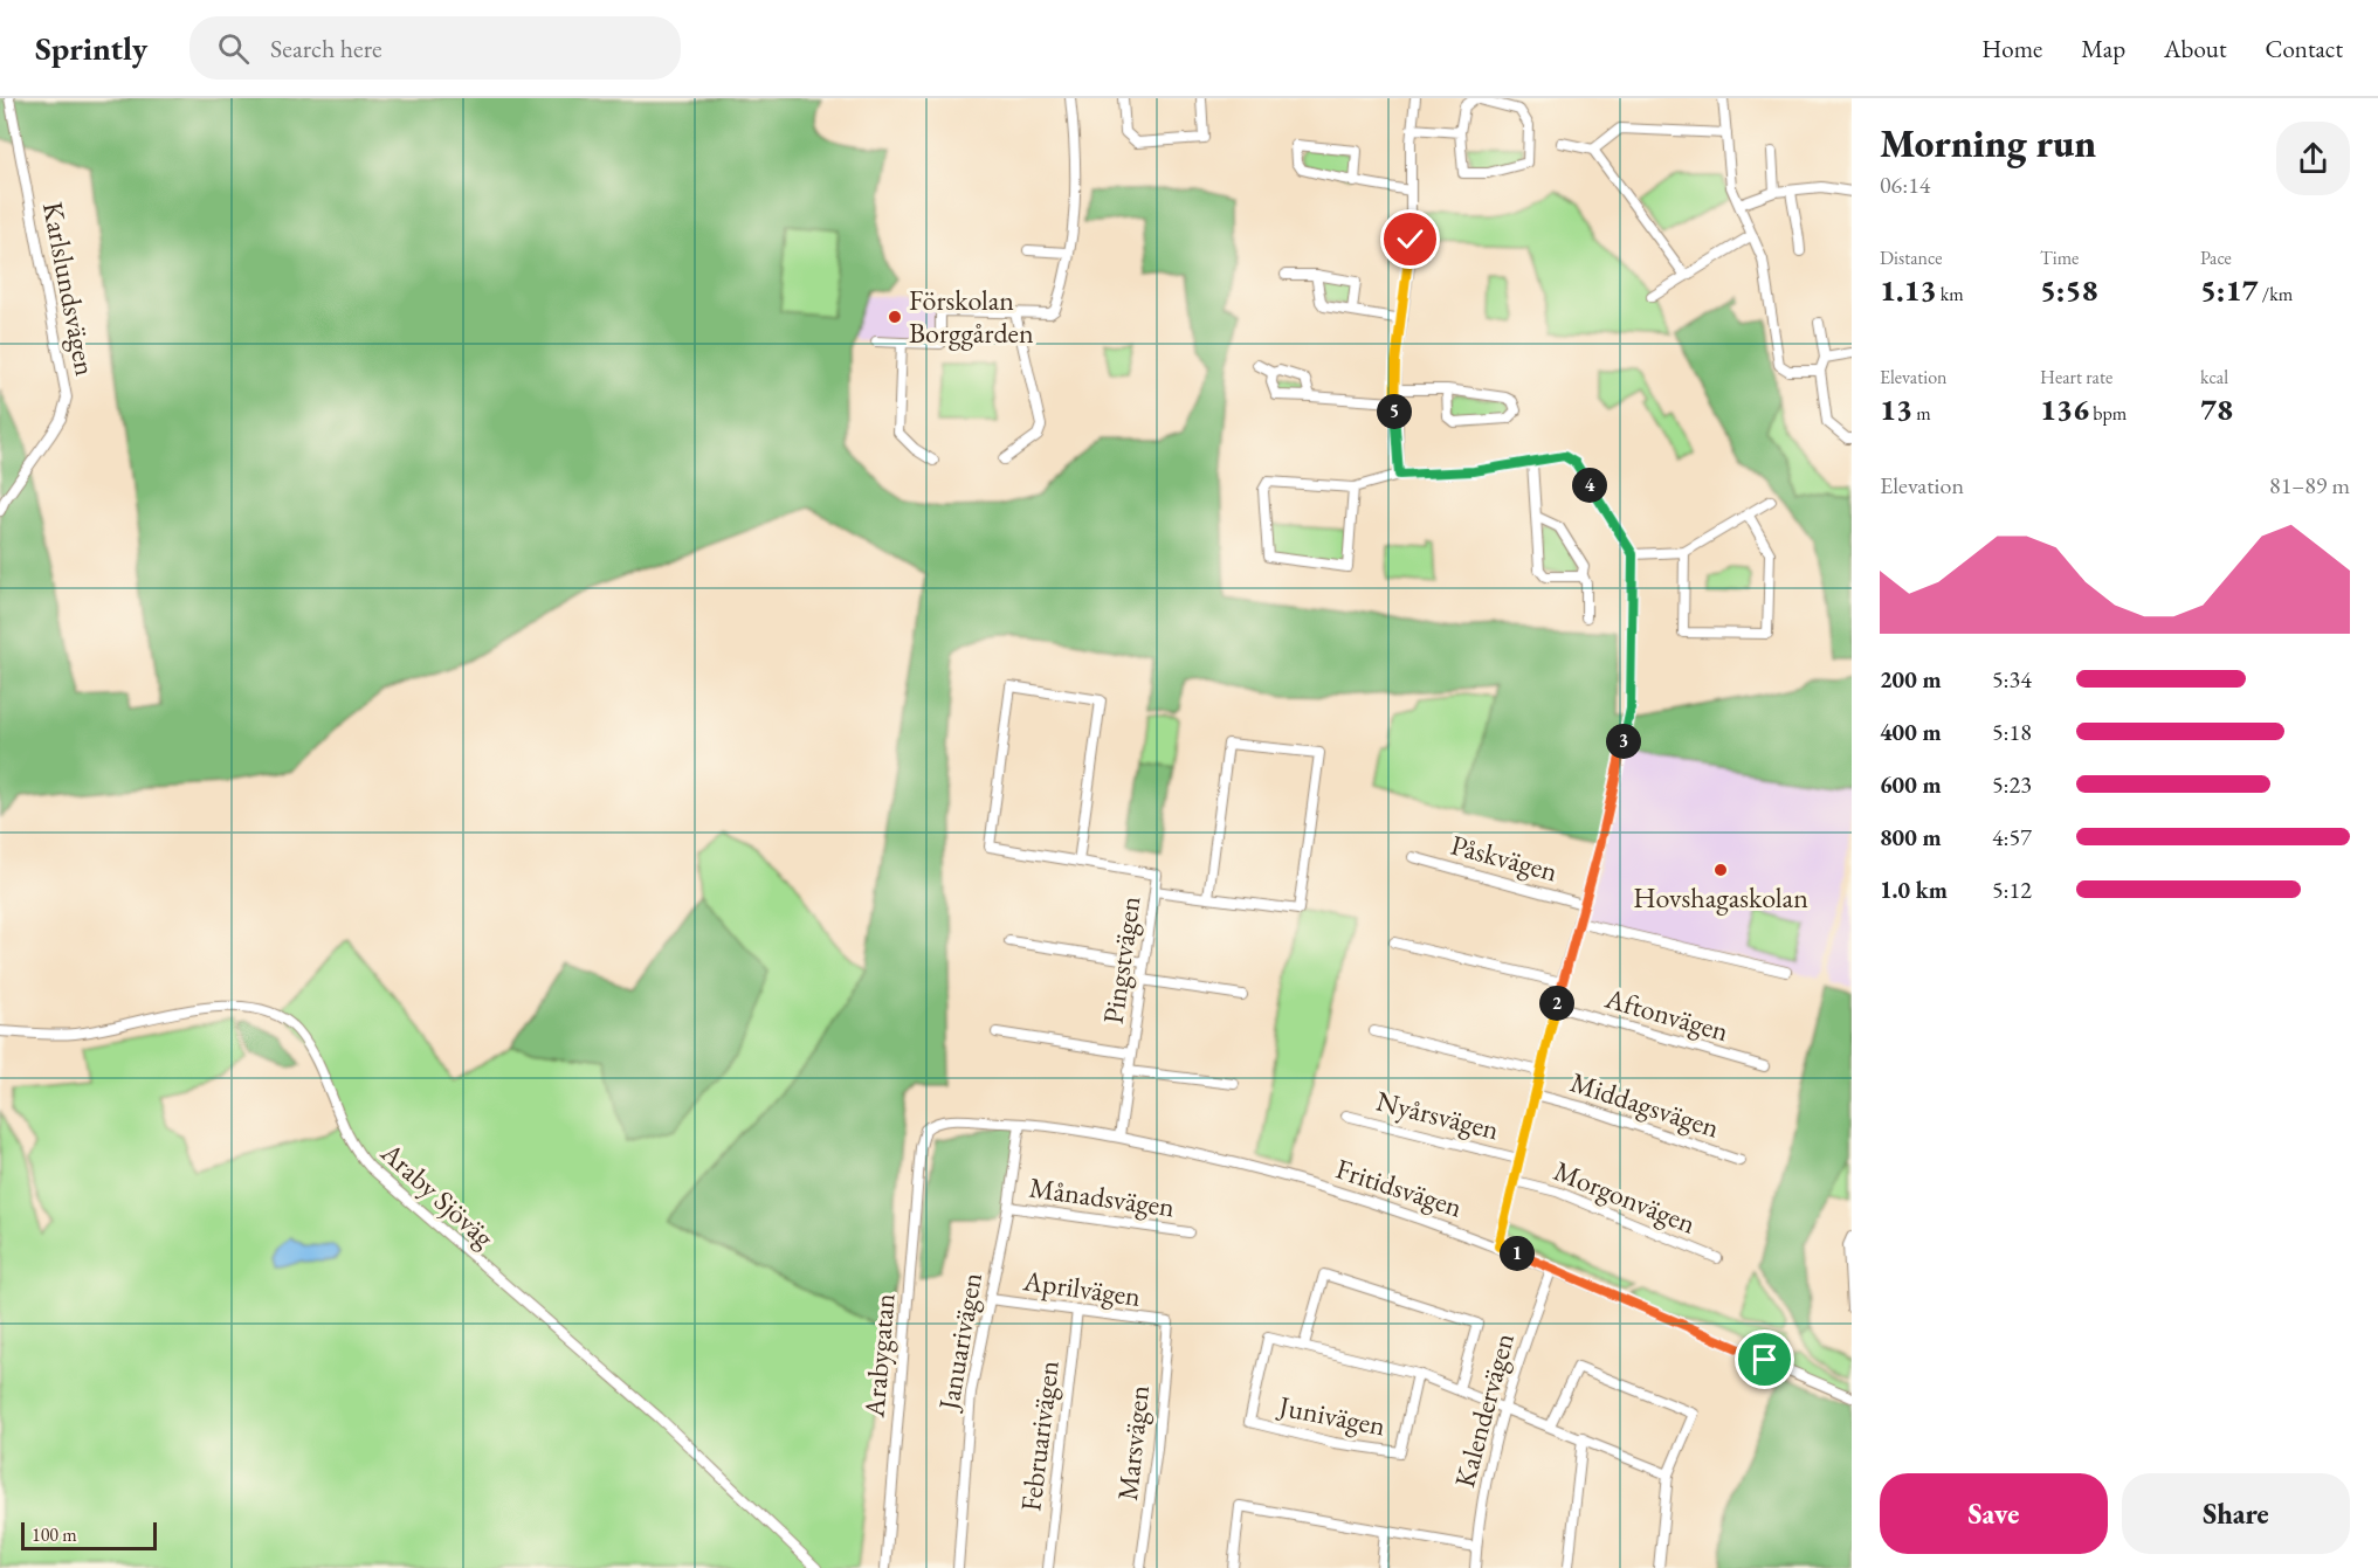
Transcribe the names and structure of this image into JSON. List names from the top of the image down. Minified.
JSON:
{"streets":{"street":["Karlslundsvägen","Påskvägen","Pingstvägen","Aftonvägen","Middagsvägen","Nyårsvägen","Fritidsvägen","Araby Sjöväg","Månadsvägen","Morgonvägen","Aprilvägen","Januarivägen","Arabygatan","Kalendervägen","Junivägen","Februarivägen","Marsvägen"]},"crossings":[["Påskvägen","Aftonvägen"],["Påskvägen","Middagsvägen"],["Påskvägen","Nyårsvägen"],["Påskvägen","Fritidsvägen"],["Påskvägen","Morgonvägen"],["Pingstvägen","Fritidsvägen"],["Fritidsvägen","Januarivägen"],["Fritidsvägen","Arabygatan"],["Fritidsvägen","Kalendervägen"],["Månadsvägen","Januarivägen"],["Aprilvägen","Januarivägen"],["Aprilvägen","Februarivägen"],["Aprilvägen","Marsvägen"],["Kalendervägen","Junivägen"]],"places":["Förskolan Borggården","Hovshagaskolan"],"scale_bar":"100 m","page":{"header":"Sprintly","search":"Search here","nav":["Home","Map","About","Contact"],"heading":["Morning run","06:14"],"stats":[["Distance","1.13 km"],["Time","5:58"],["Pace","5:17 /km"],["Elevation","13 m"],["Heart rate","136 bpm"],["kcal","78"]],"pins":["5","4","3","2","1"],"chart":["Elevation","81–89 m"],"list":[{"name":"200 m","note":"5:34"},{"name":"400 m","note":"5:18"},{"name":"600 m","note":"5:23"},{"name":"800 m","note":"4:57"},{"name":"1.0 km","note":"5:12"}],"buttons":["Save","Share"],"scale":"100 m"}}
